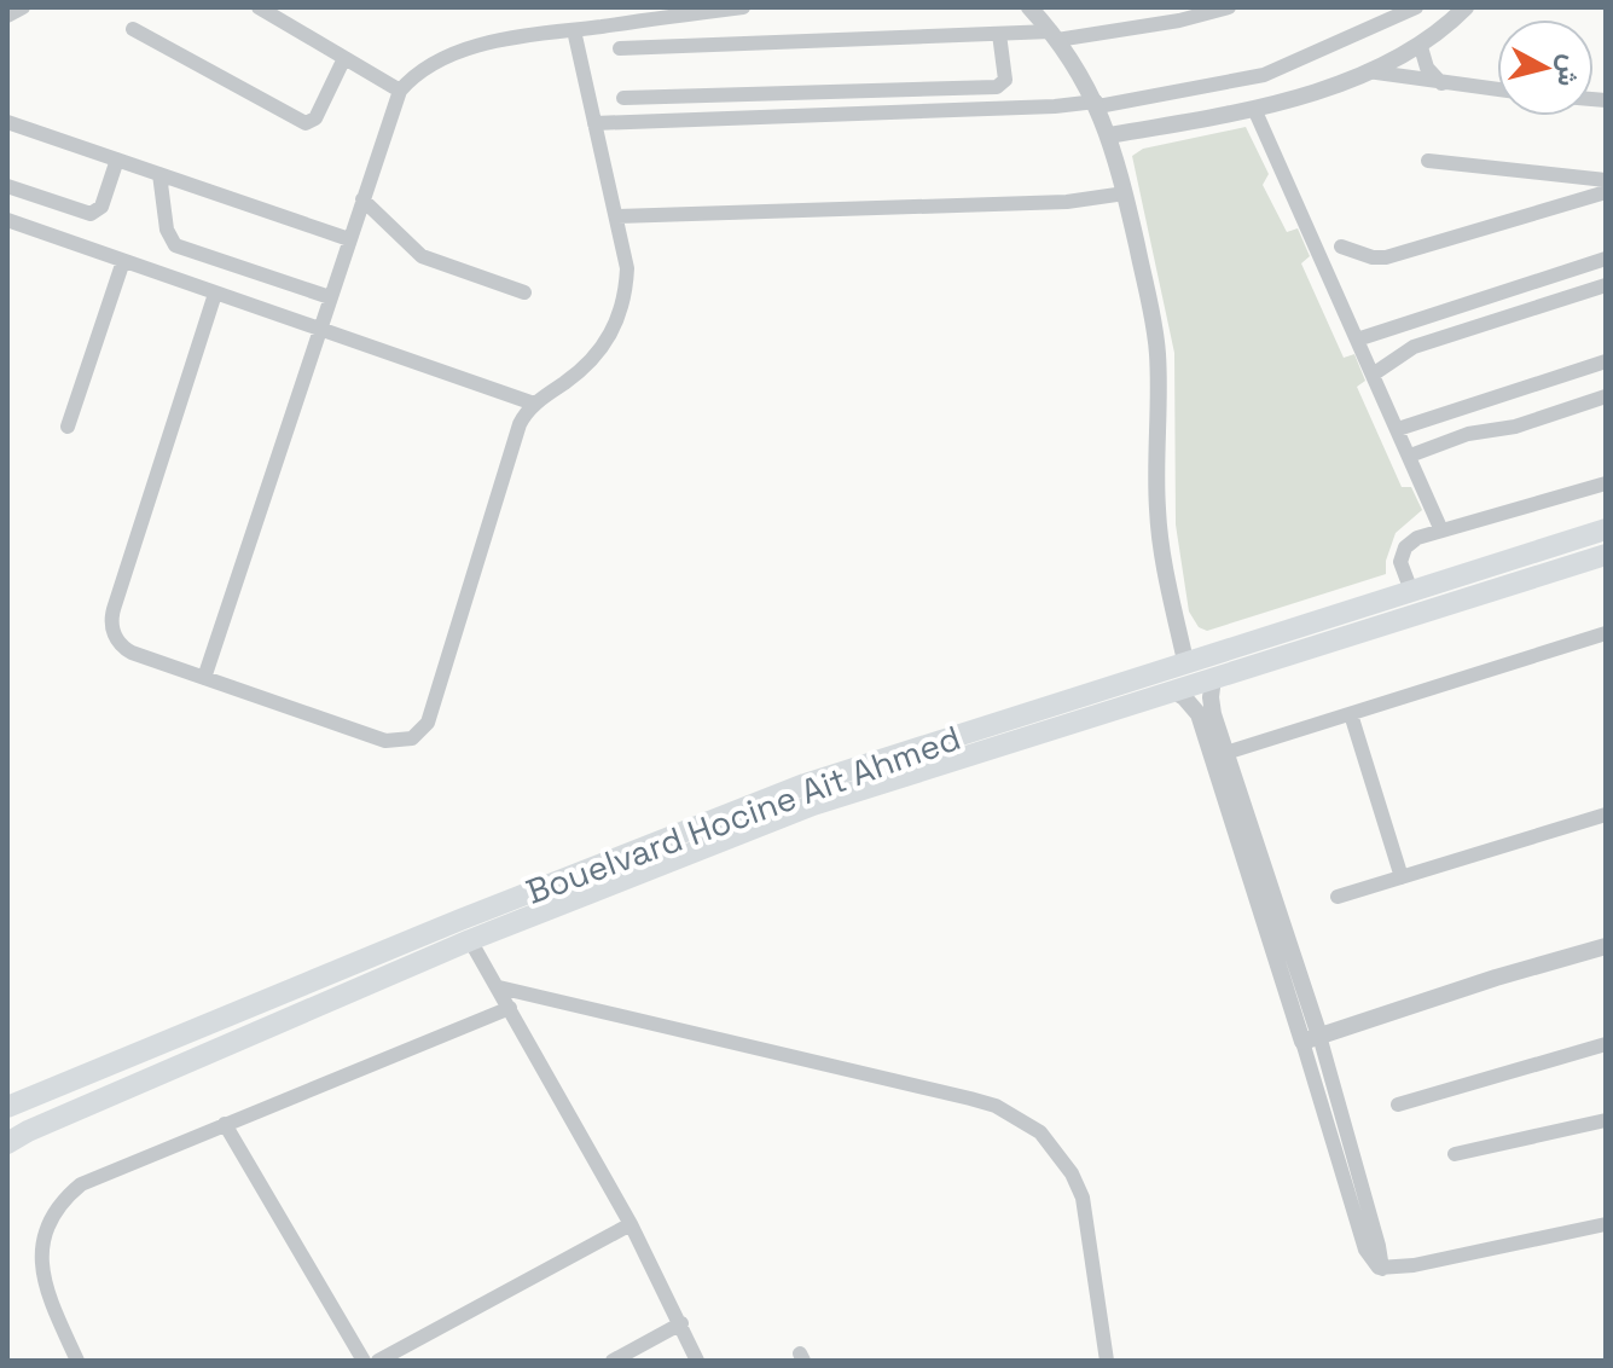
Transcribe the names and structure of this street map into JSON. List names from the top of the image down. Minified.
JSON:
{"streets":{"main road":["Bouelvard Hocine Ait Ahmed"]},"north":"right"}
